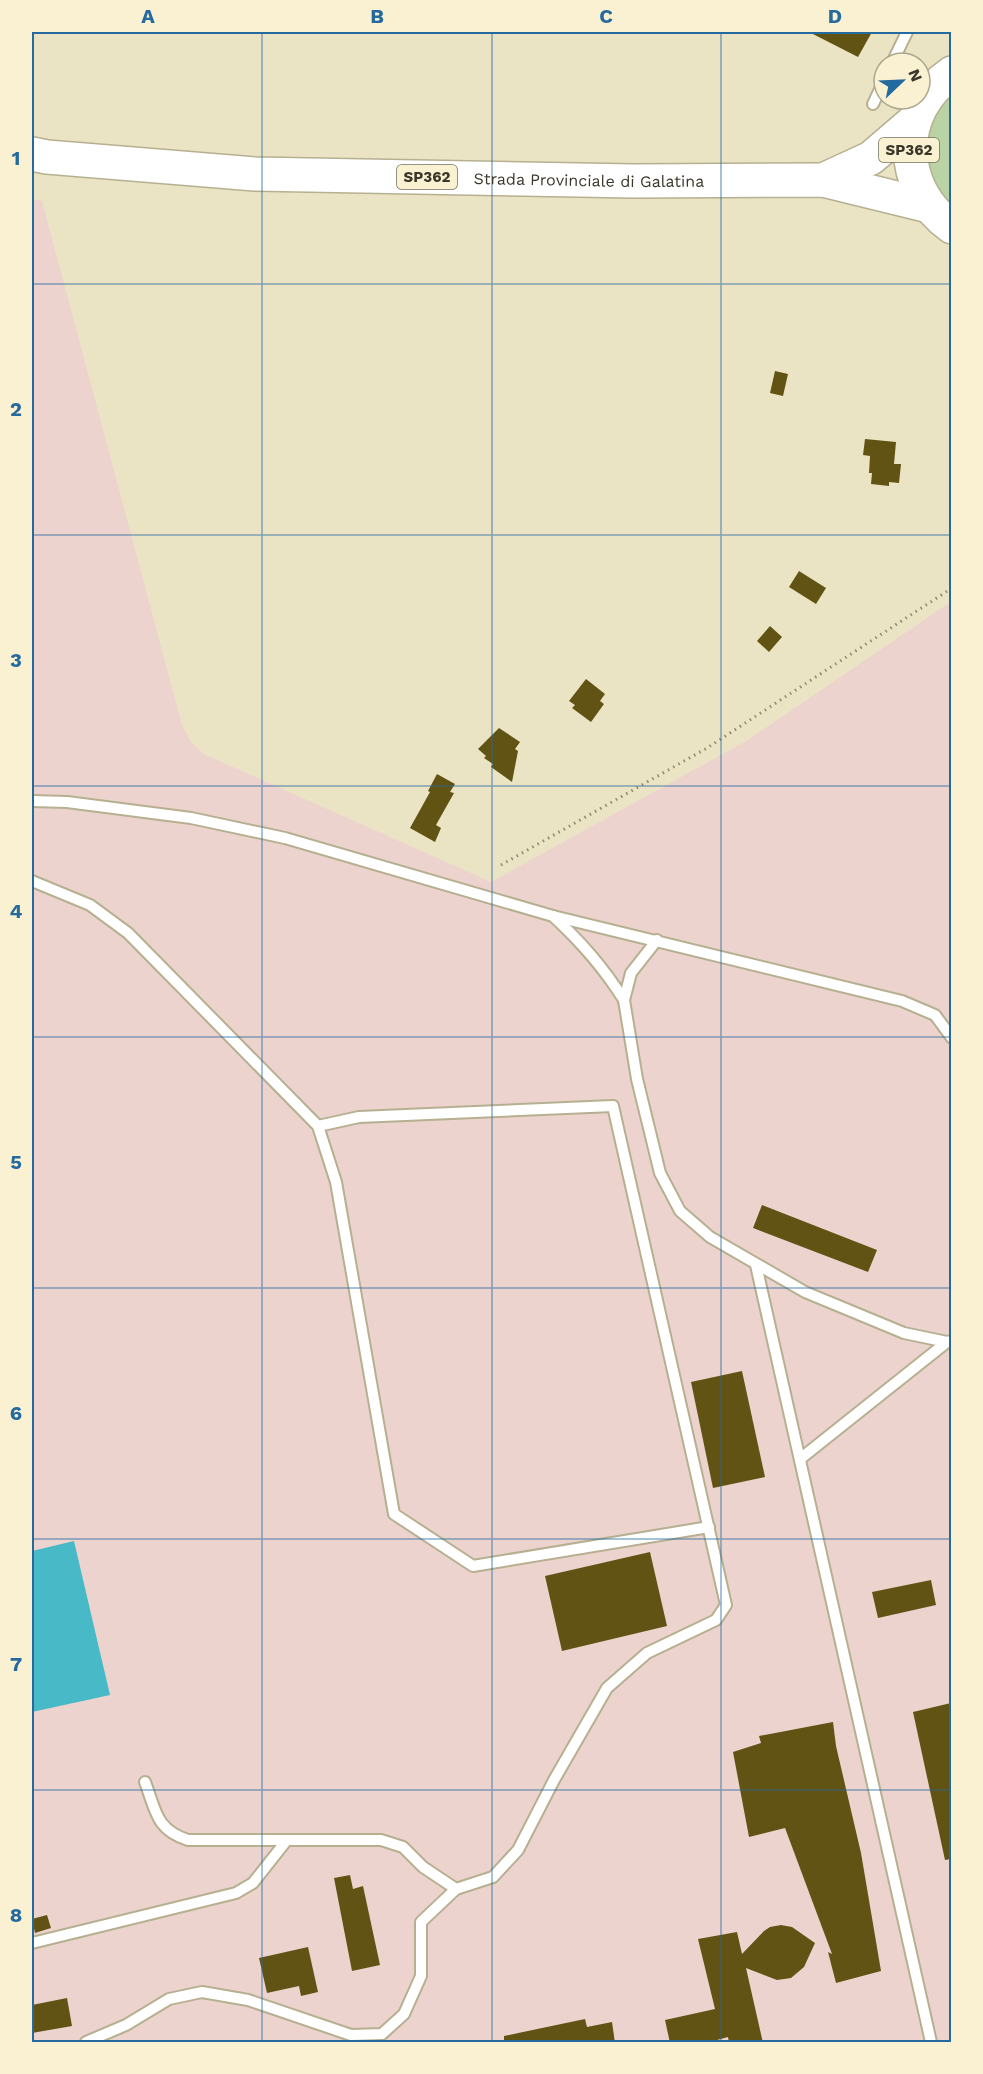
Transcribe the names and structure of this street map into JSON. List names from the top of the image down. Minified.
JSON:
{"streets":{"main road":["SP362","Strada Provinciale di Galatina"]},"north":"top right","grid":{"columns":["A","B","C","D"],"rows":["1","2","3","4","5","6","7","8"]}}
